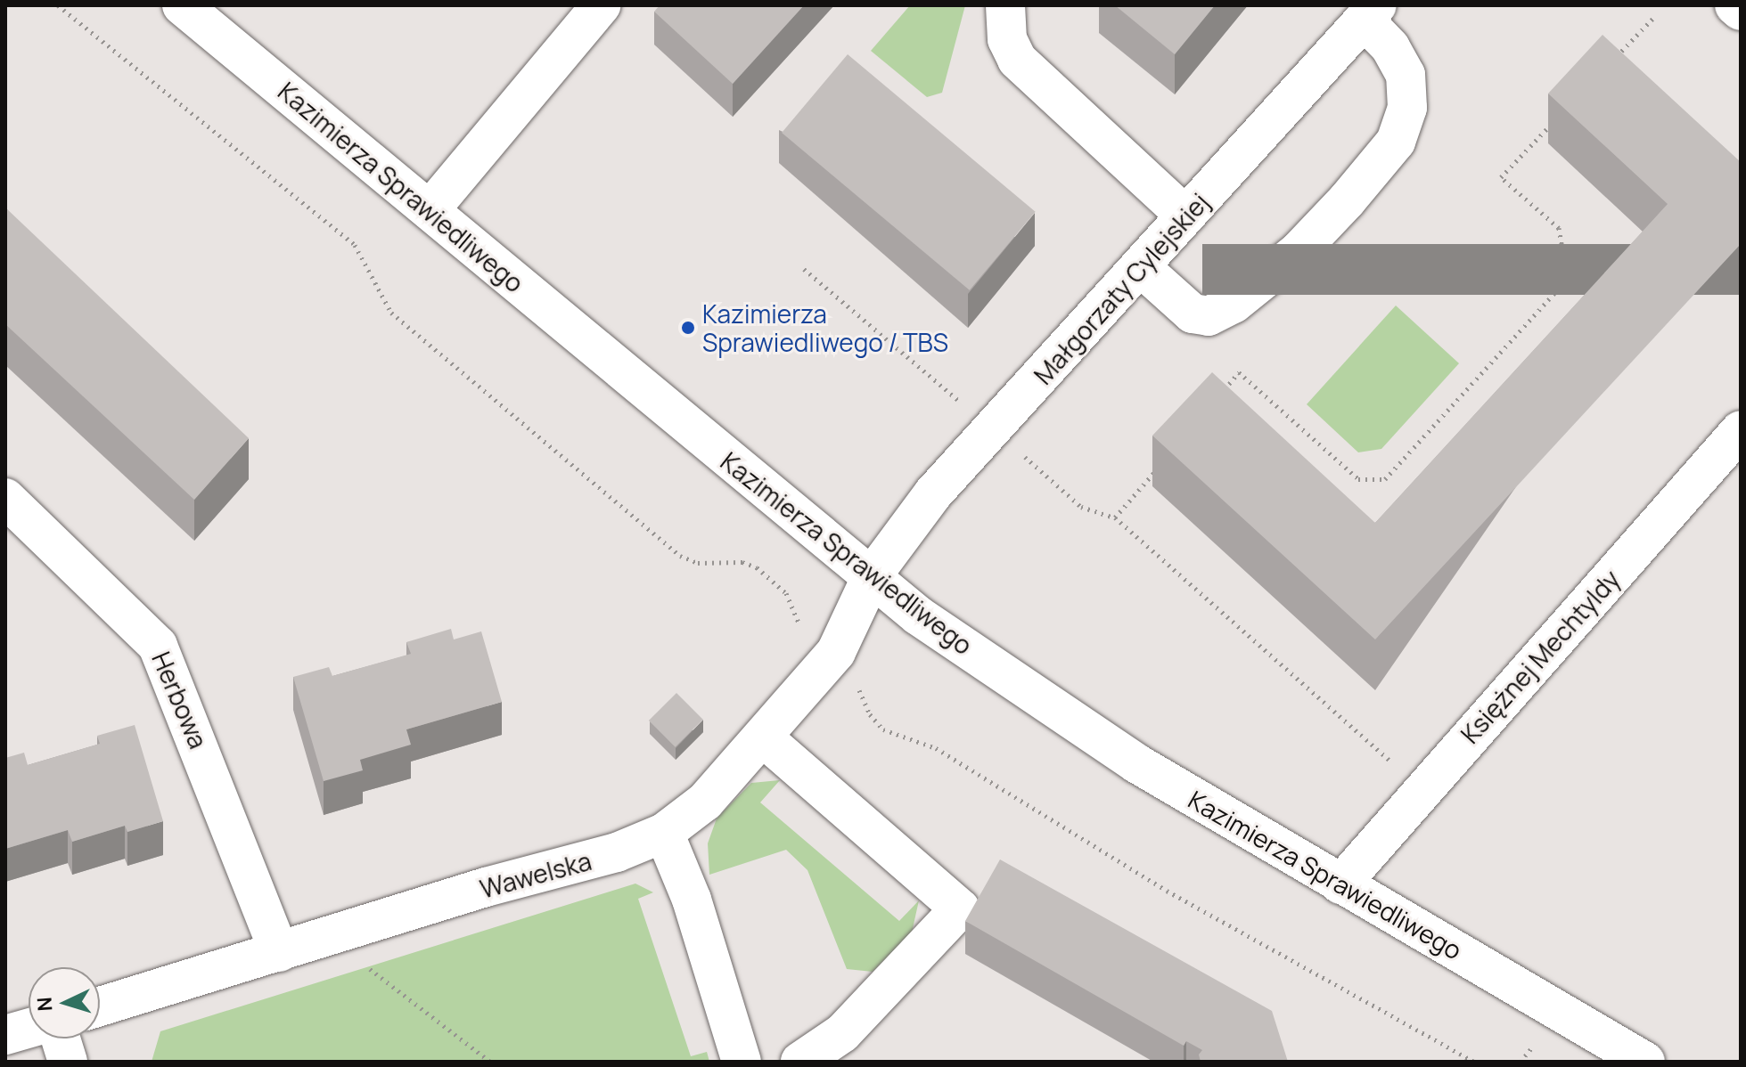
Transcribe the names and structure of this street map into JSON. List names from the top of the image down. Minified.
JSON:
{"streets":{"street":["Kazimierza Sprawiedliwego","Małgorzaty Cylejskiej","Księżnej Mechtyldy","Herbowa","Wawelska"]},"crossings":[["Kazimierza Sprawiedliwego","Małgorzaty Cylejskiej"],["Kazimierza Sprawiedliwego","Księżnej Mechtyldy"],["Kazimierza Sprawiedliwego","Wawelska"],["Małgorzaty Cylejskiej","Wawelska"],["Herbowa","Wawelska"]],"places":["Kazimierza Sprawiedliwego / TBS"],"north":"left"}
